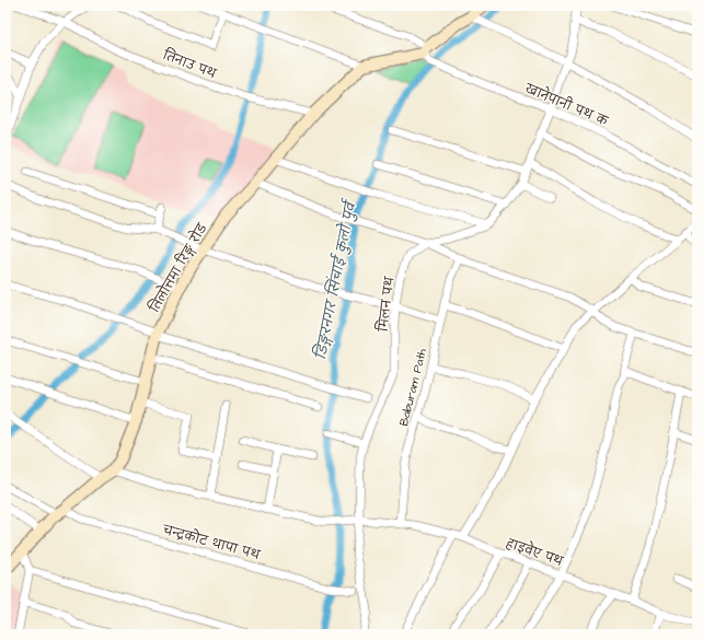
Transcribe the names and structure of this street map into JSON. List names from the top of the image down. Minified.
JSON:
{"streets":{"street":["तिनाउ पथ","खानेपानी पथ क","तिलोत्तमा रिङ्ग रोड","मिलन पथ","Baburam Path","चन्द्रकोट थापा पथ","हाइवेए पथ"]},"crossings":[["तिनाउ पथ","तिलोत्तमा रिङ्ग रोड"],["खानेपानी पथ क","मिलन पथ"],["तिलोत्तमा रिङ्ग रोड","चन्द्रकोट थापा पथ"],["तिलोत्तमा रिङ्ग रोड","हाइवेए पथ"],["मिलन पथ","हाइवेए पथ"],["Baburam Path","हाइवेए पथ"]],"water":["डिङ्गरनगर सिंचाई कुलो पुर्व"]}
